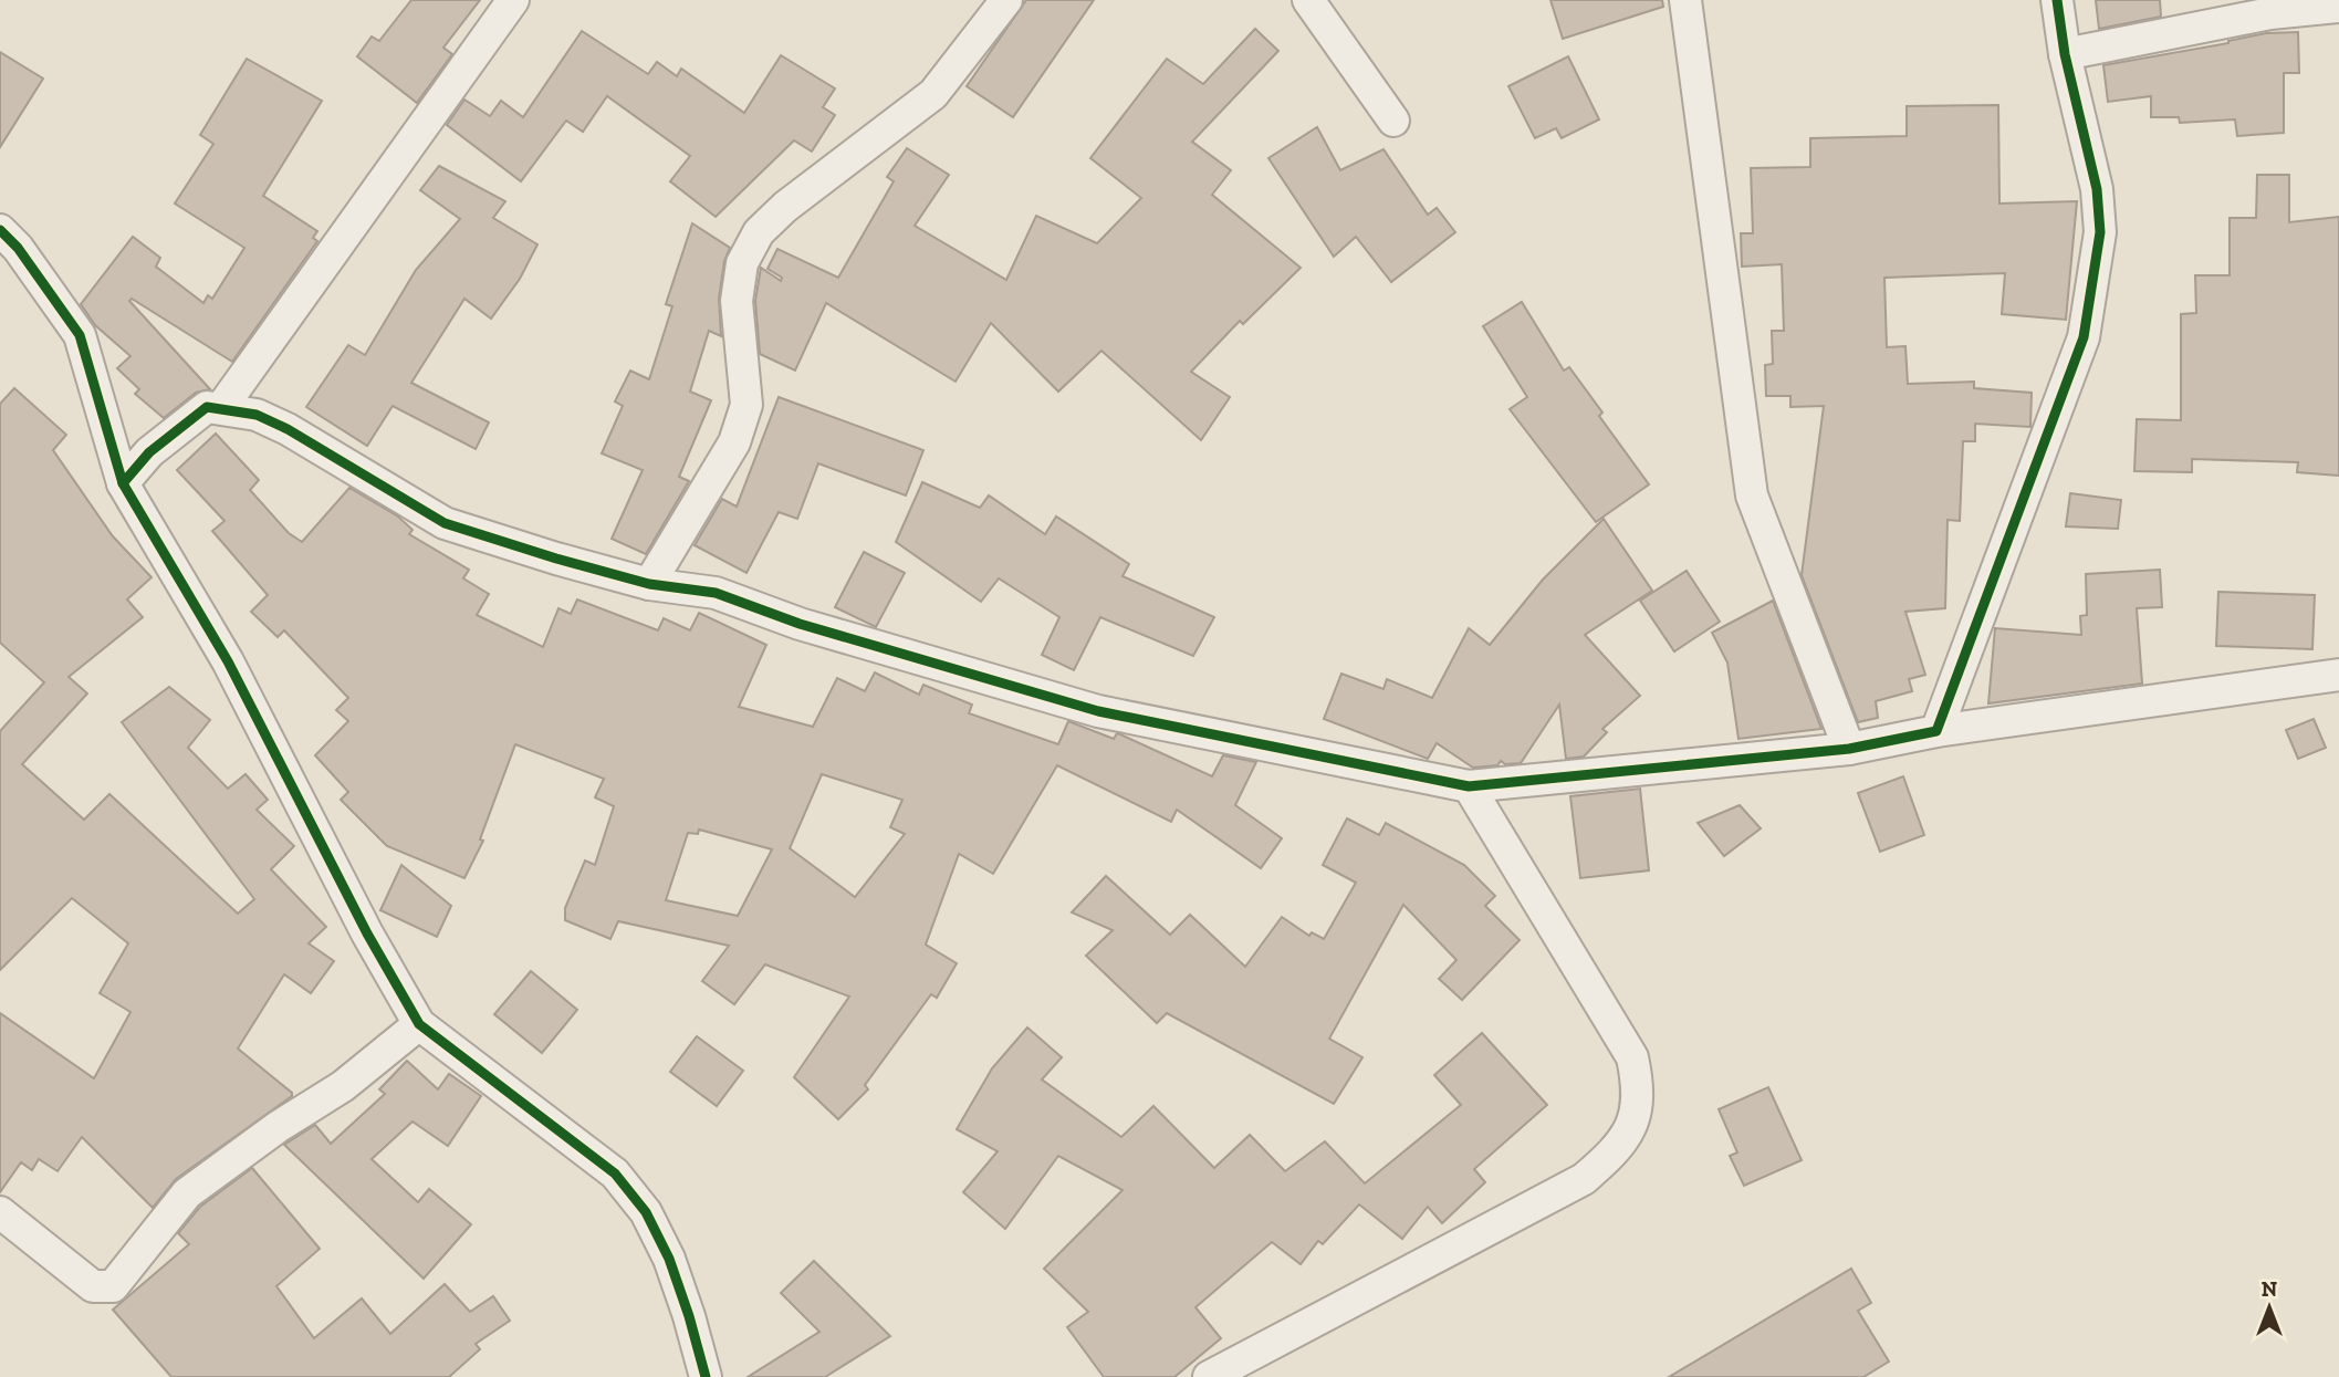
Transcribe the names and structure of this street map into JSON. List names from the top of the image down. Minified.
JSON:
{"north":"top"}
